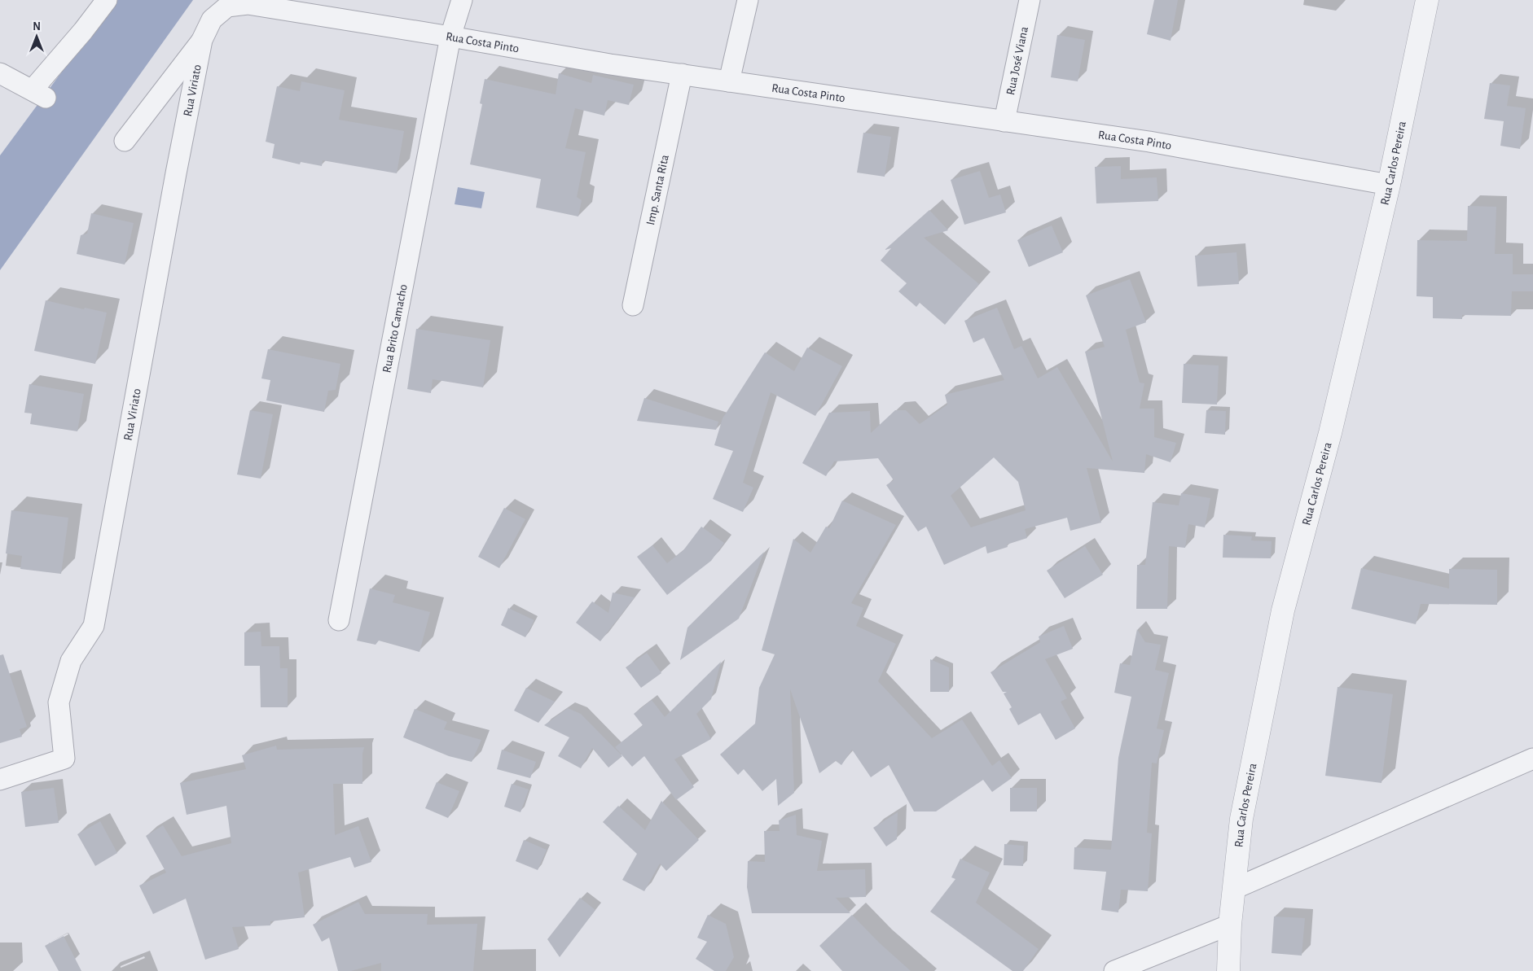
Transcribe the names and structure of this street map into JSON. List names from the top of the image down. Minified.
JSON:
{"streets":{"street":["Rua Costa Pinto","Rua José Viana","Rua Viriato","Rua Carlos Pereira","Imp. Santa Rita","Rua Brito Camacho"]},"crossings":[["Rua Costa Pinto","Rua José Viana"],["Rua Costa Pinto","Rua Viriato"],["Rua Costa Pinto","Rua Carlos Pereira"],["Rua Costa Pinto","Imp. Santa Rita"],["Rua Costa Pinto","Rua Brito Camacho"]],"north":"top"}
